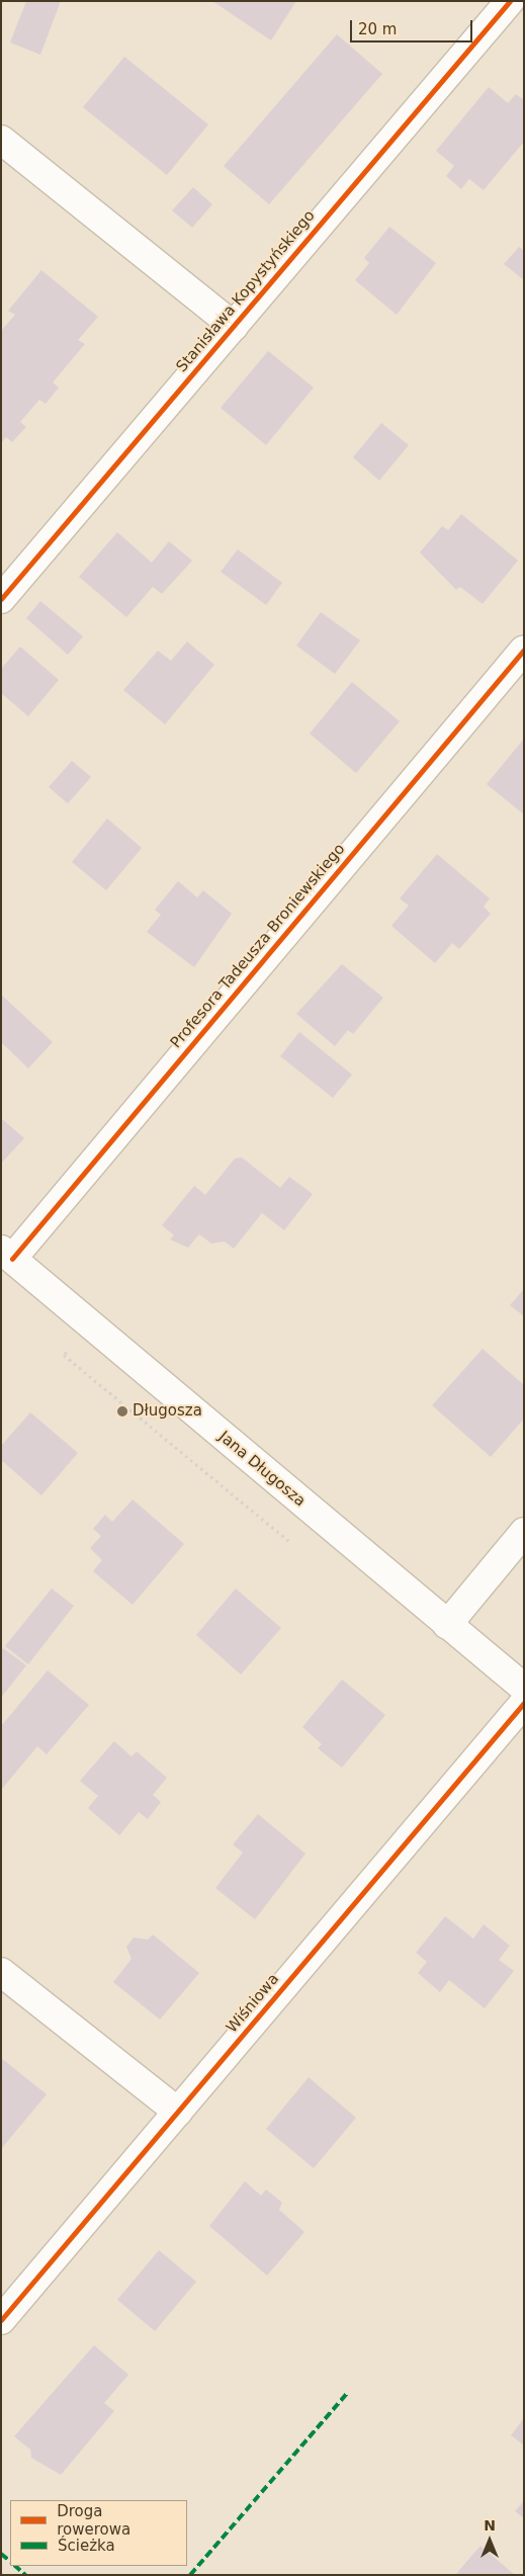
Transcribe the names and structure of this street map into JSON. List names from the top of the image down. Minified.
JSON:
{"streets":{"street":["Stanisława Kopystyńskiego","Profesora Tadeusza Broniewskiego","Jana Długosza","Wiśniowa"]},"crossings":[["Profesora Tadeusza Broniewskiego","Jana Długosza"]],"places":["Długosza"],"legend":["Droga rowerowa","Ścieżka"],"scale_bar":"20 m","north":"top"}
